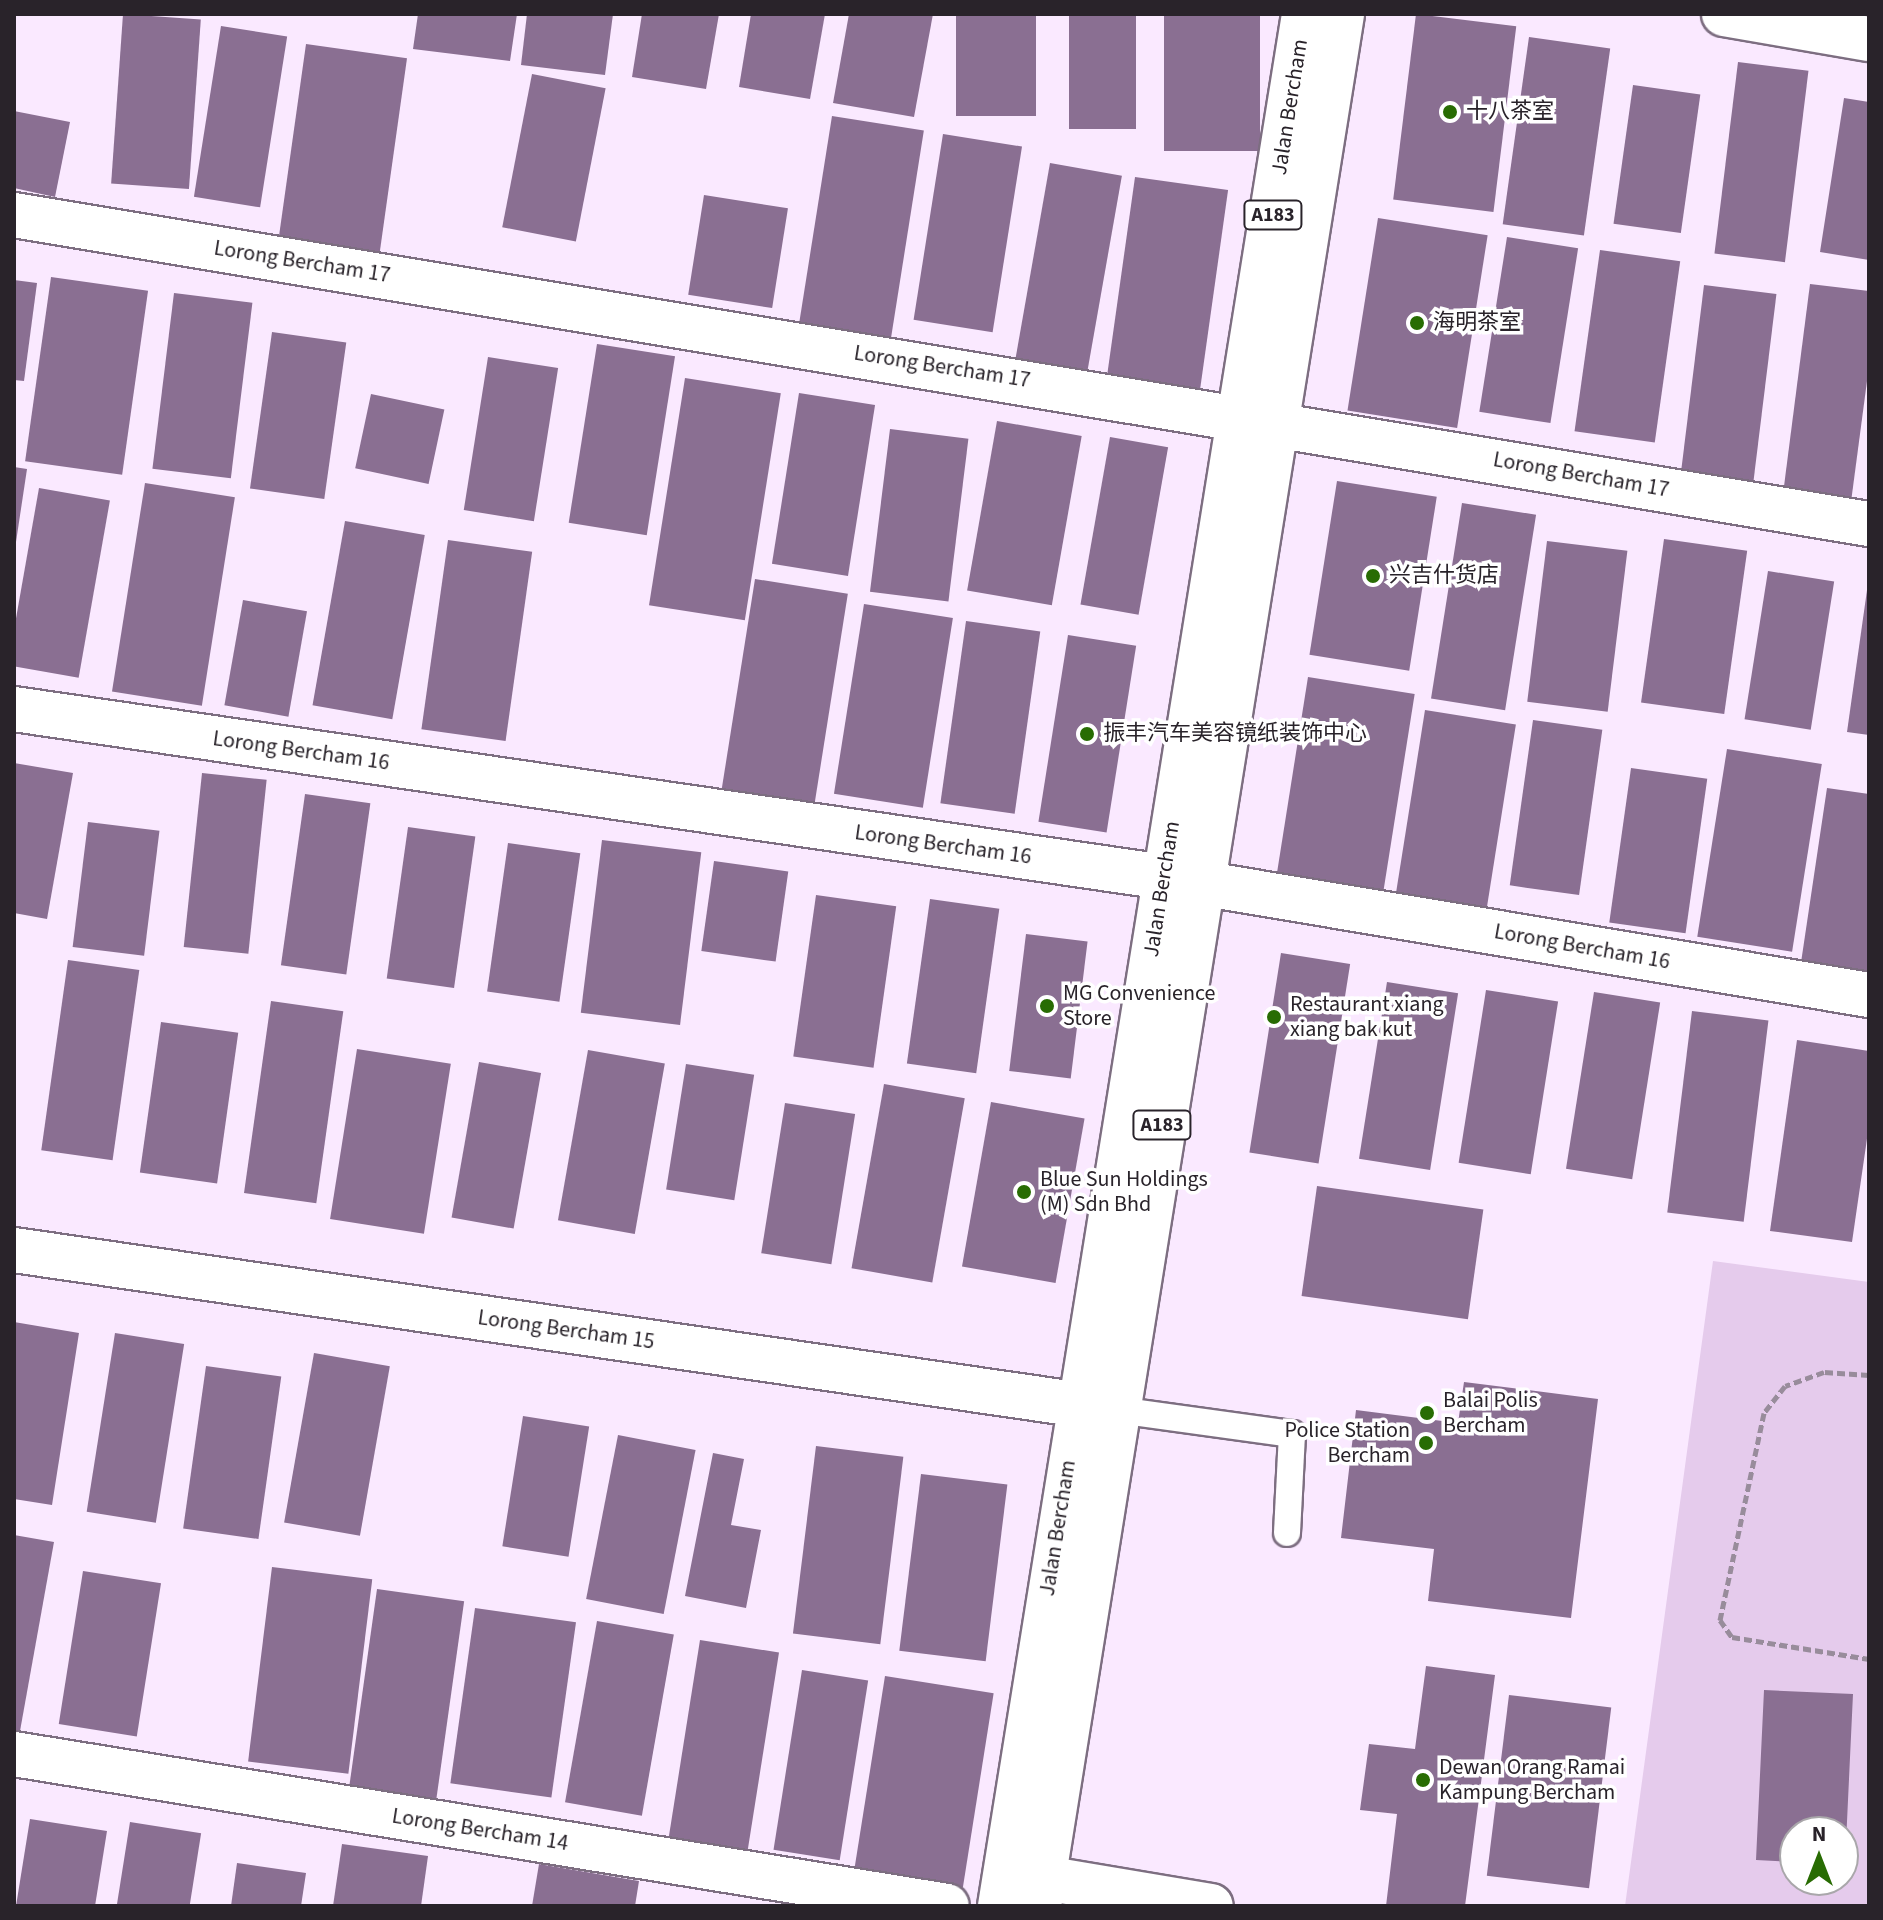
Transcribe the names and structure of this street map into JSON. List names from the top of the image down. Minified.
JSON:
{"streets":{"street":["Jalan Bercham","A183","Lorong Bercham 17","Lorong Bercham 16","Lorong Bercham 15","Lorong Bercham 14"]},"crossings":[["Jalan Bercham","Lorong Bercham 17"],["Jalan Bercham","Lorong Bercham 16"],["Jalan Bercham","Lorong Bercham 15"]],"places":["十八茶室","海明茶室","兴吉什货店","振丰汽车美容镜纸装饰中心","MG Convenience Store","Restaurant xiang xiang bak kut","Blue Sun Holdings (M) Sdn Bhd","Balai Polis Bercham","Police Station Bercham","Dewan Orang Ramai Kampung Bercham"],"north":"top"}
